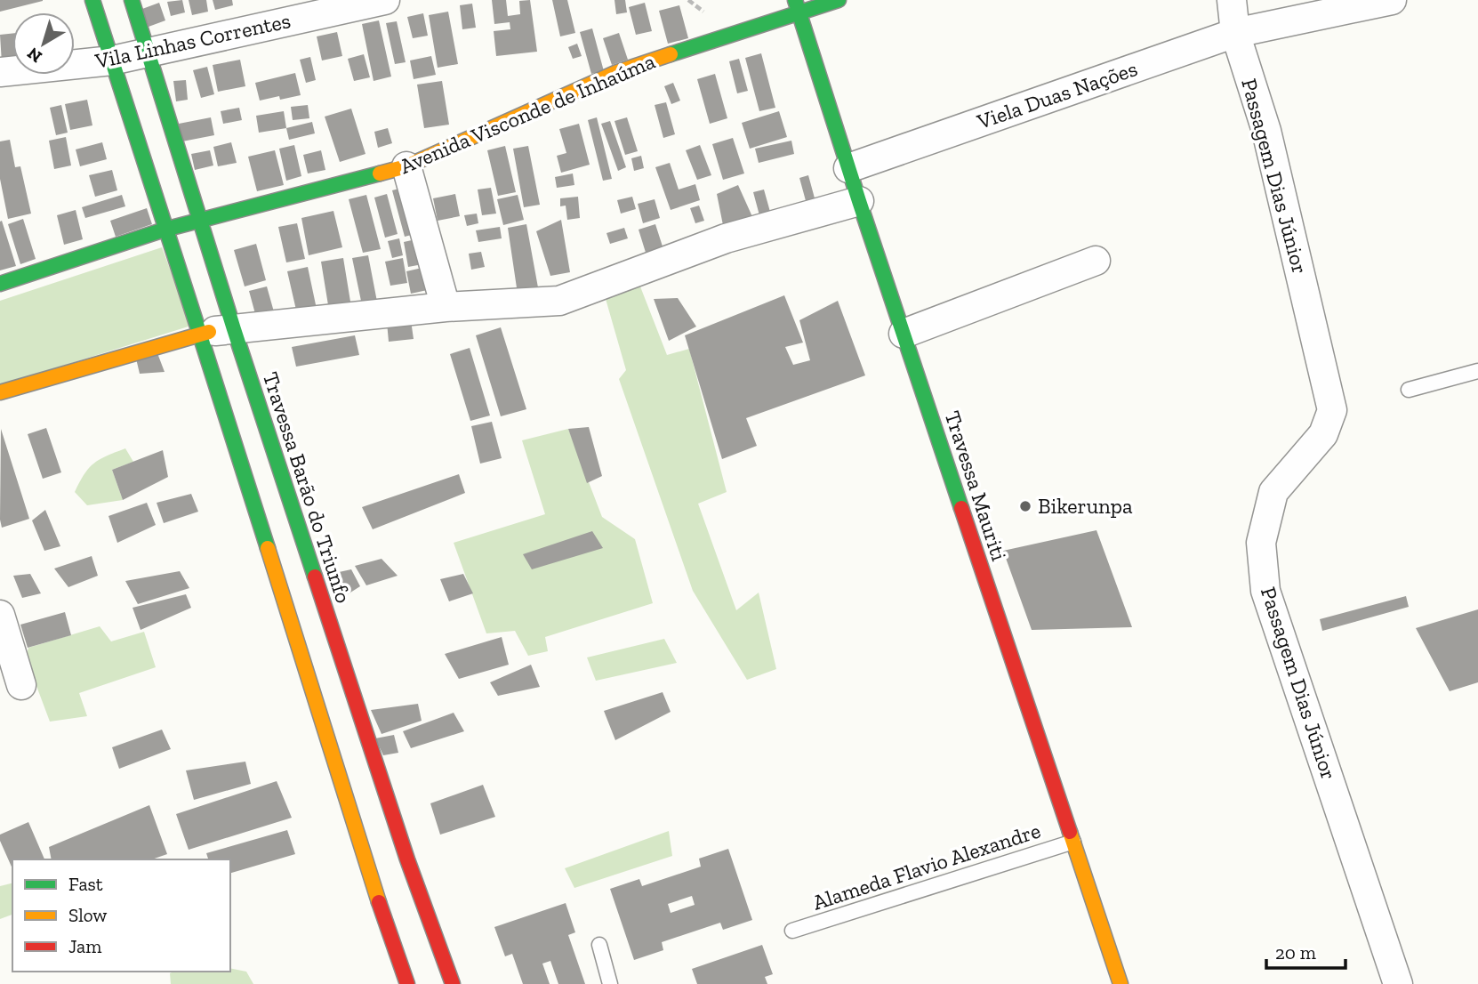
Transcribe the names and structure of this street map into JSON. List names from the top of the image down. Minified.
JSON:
{"streets":{"street":["Vila Linhas Correntes","Viela Duas Nações","Avenida Visconde de Inhaúma","Passagem Dias Júnior","Travessa Mauriti","Travessa Barão do Triunfo"],"lane":["Alameda Flavio Alexandre"]},"crossings":[["Vila Linhas Correntes","Travessa Barão do Triunfo"],["Viela Duas Nações","Passagem Dias Júnior"],["Viela Duas Nações","Travessa Mauriti"],["Avenida Visconde de Inhaúma","Travessa Mauriti"],["Avenida Visconde de Inhaúma","Travessa Barão do Triunfo"],["Travessa Mauriti","Alameda Flavio Alexandre"]],"places":["Bikerunpa"],"legend":["Fast","Slow","Jam"],"scale_bar":"20 m","north":"bottom left"}
